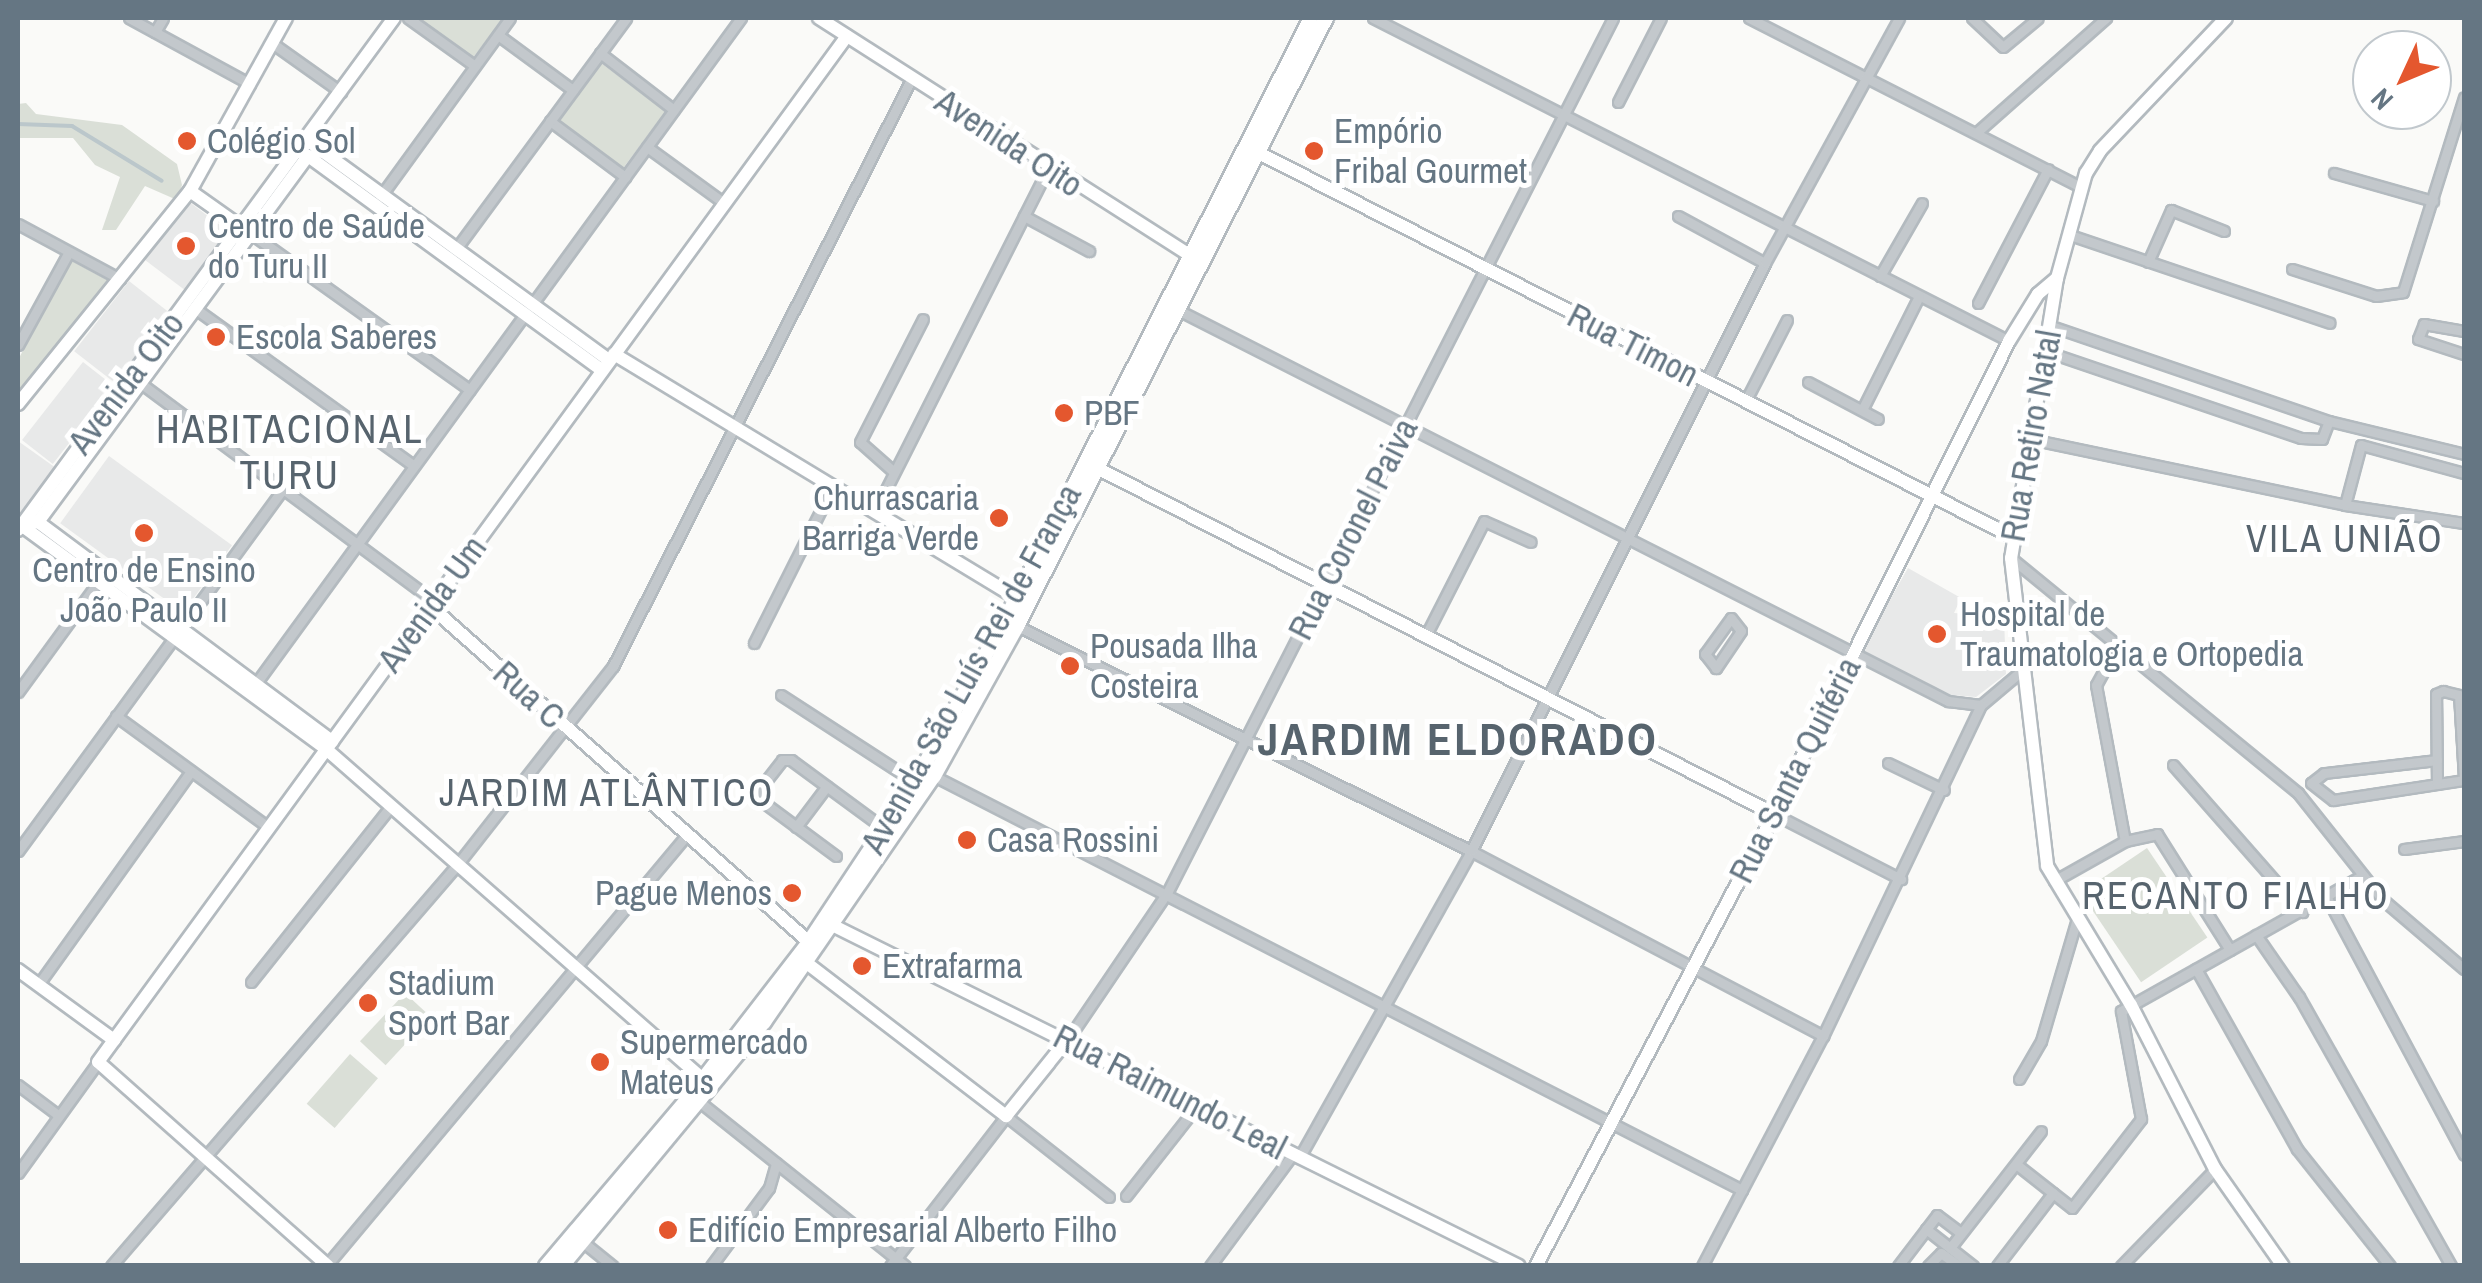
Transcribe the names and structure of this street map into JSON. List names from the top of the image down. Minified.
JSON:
{"streets":{"main road":["Avenida São Luís Rei de França"],"street":["Avenida Oito","Rua Timon","Rua Retiro Natal","Rua Coronel Paiva","Avenida Um","Rua C","Rua Santa Quitéria","Rua Raimundo Leal"]},"crossings":[["Avenida Oito","Avenida Um"],["Avenida Oito","Avenida São Luís Rei de França"],["Rua Timon","Rua Retiro Natal"],["Rua Timon","Rua Coronel Paiva"],["Rua Timon","Avenida São Luís Rei de França"],["Rua Timon","Rua Santa Quitéria"],["Rua Retiro Natal","Rua Santa Quitéria"],["Rua Coronel Paiva","Rua Raimundo Leal"],["Avenida Um","Rua C"],["Avenida São Luís Rei de França","Rua C"],["Avenida São Luís Rei de França","Rua Raimundo Leal"]],"districts":["HABITACIONAL TURU","VILA UNIÃO","JARDIM ELDORADO","JARDIM ATLÂNTICO","RECANTO FIALHO"],"places":["Colégio Sol","Empório Fribal Gourmet","Centro de Saúde do Turu II","Escola Saberes","PBF","Churrascaria Barriga Verde","Centro de Ensino João Paulo II","Hospital de Traumatologia e Ortopedia","Pousada Ilha Costeira","Casa Rossini","Pague Menos","Extrafarma","Stadium Sport Bar","Supermercado Mateus","Edifício Empresarial Alberto Filho"],"north":"bottom left"}
